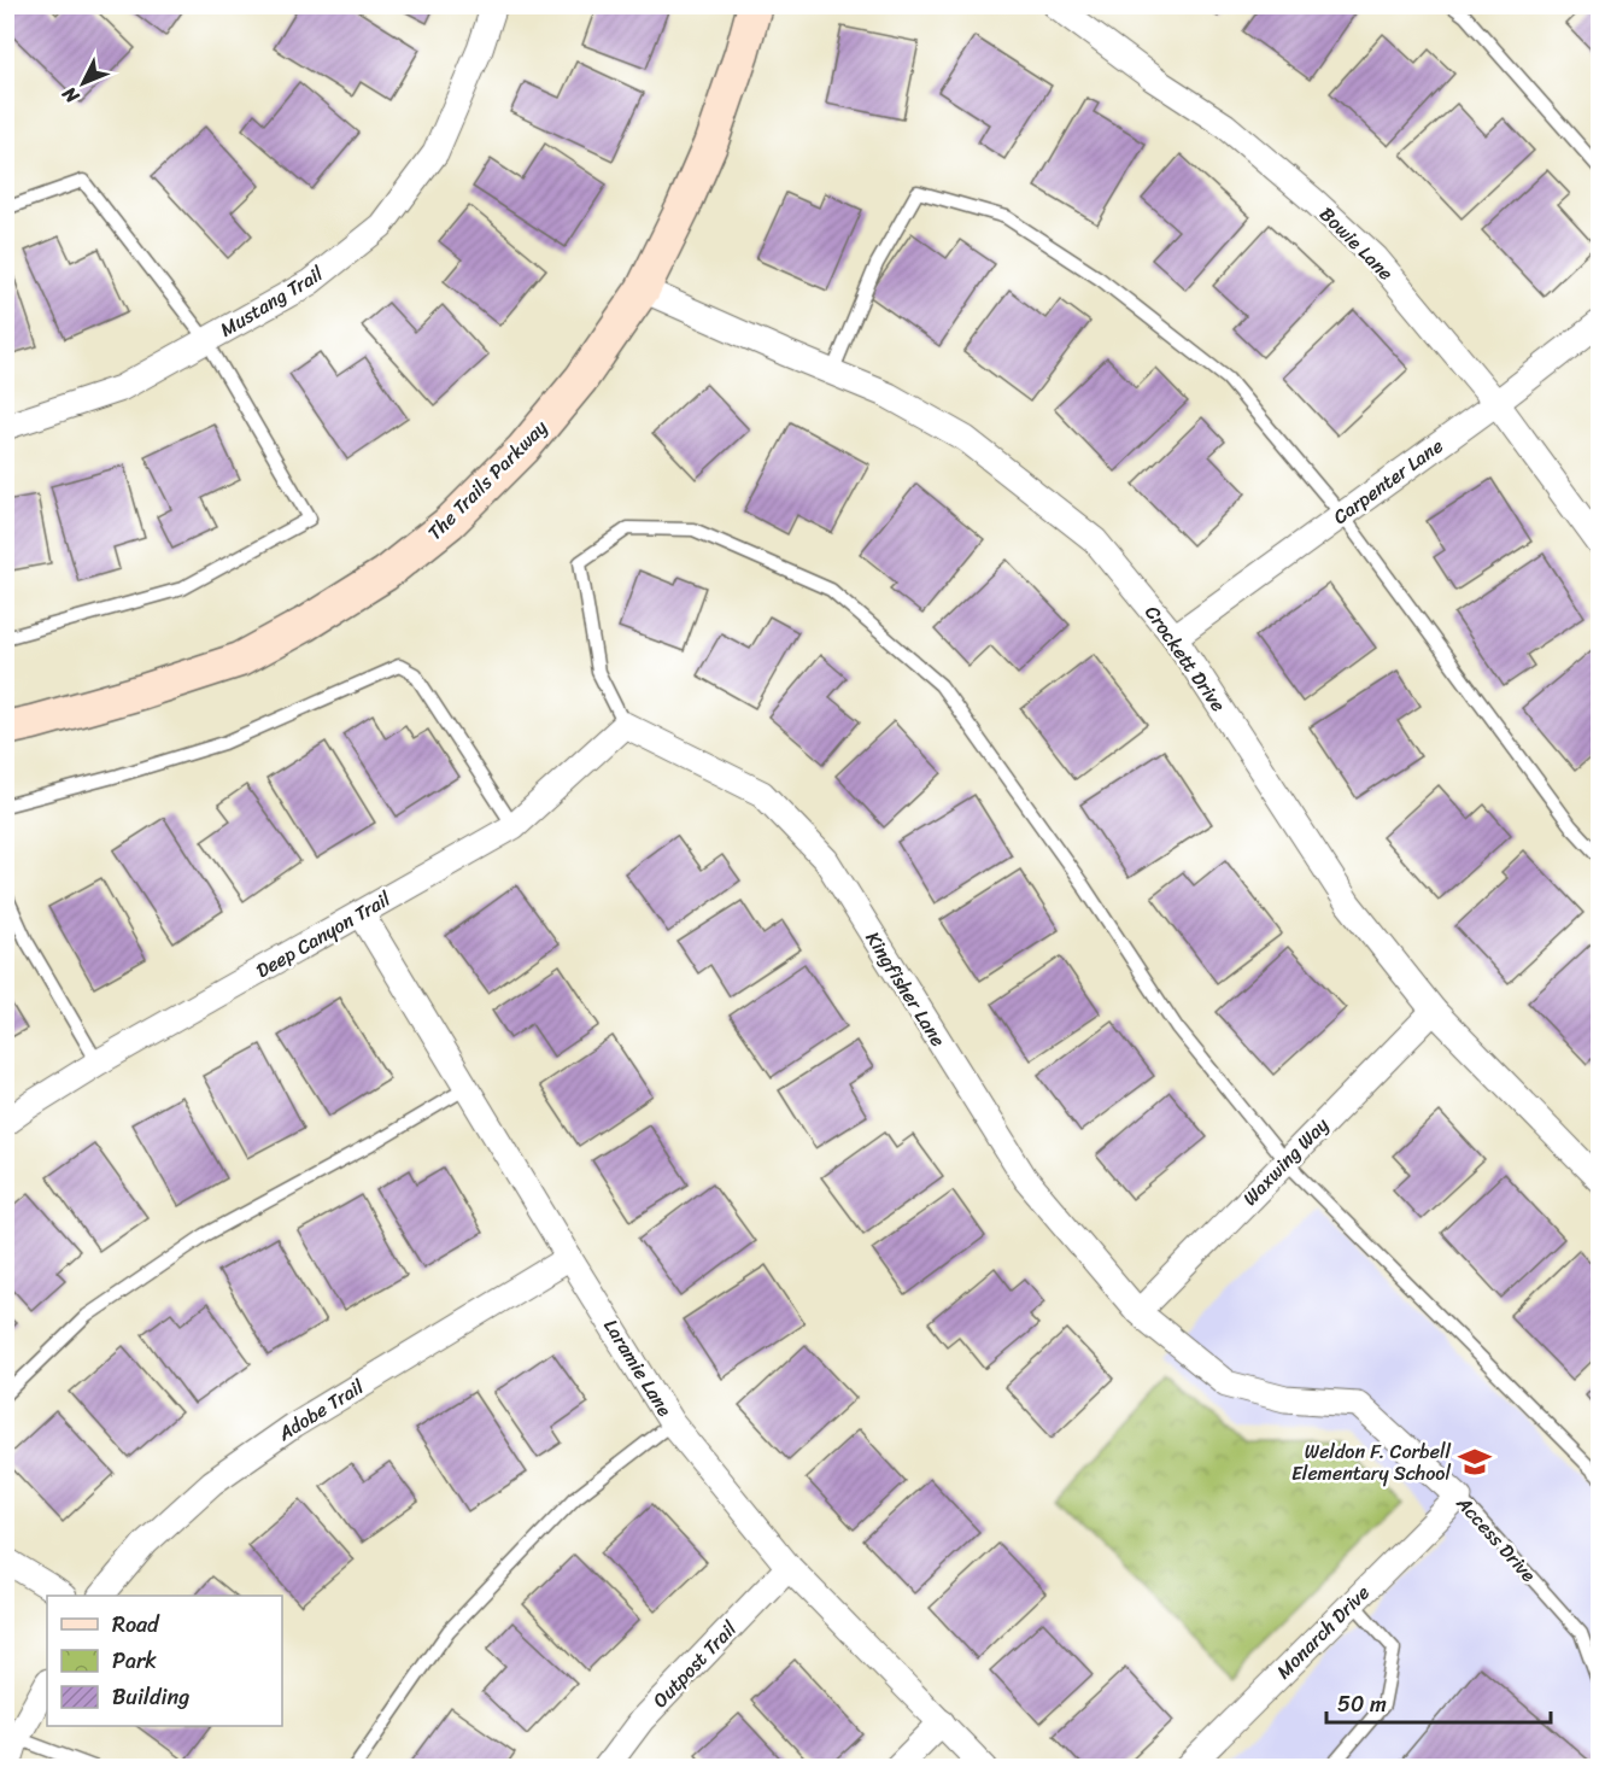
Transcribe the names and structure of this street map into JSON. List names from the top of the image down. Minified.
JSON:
{"streets":{"street":["Bowie Lane","Mustang Trail","The Trails Parkway","Carpenter Lane","Crockett Drive","Deep Canyon Trail","Kingfisher Lane","Waxwing Way","Laramie Lane","Adobe Trail","Access Drive","Monarch Drive","Outpost Trail"]},"crossings":[["Bowie Lane","Carpenter Lane"],["The Trails Parkway","Crockett Drive"],["Carpenter Lane","Crockett Drive"],["Crockett Drive","Waxwing Way"],["Deep Canyon Trail","Kingfisher Lane"],["Deep Canyon Trail","Laramie Lane"],["Kingfisher Lane","Waxwing Way"],["Kingfisher Lane","Access Drive"],["Waxwing Way","Access Drive"],["Laramie Lane","Adobe Trail"],["Laramie Lane","Outpost Trail"],["Access Drive","Monarch Drive"]],"places":{"school or university":["Weldon F. Corbell Elementary School"]},"legend":["Road","Park","Building"],"scale_bar":"50 m","north":"bottom left"}
